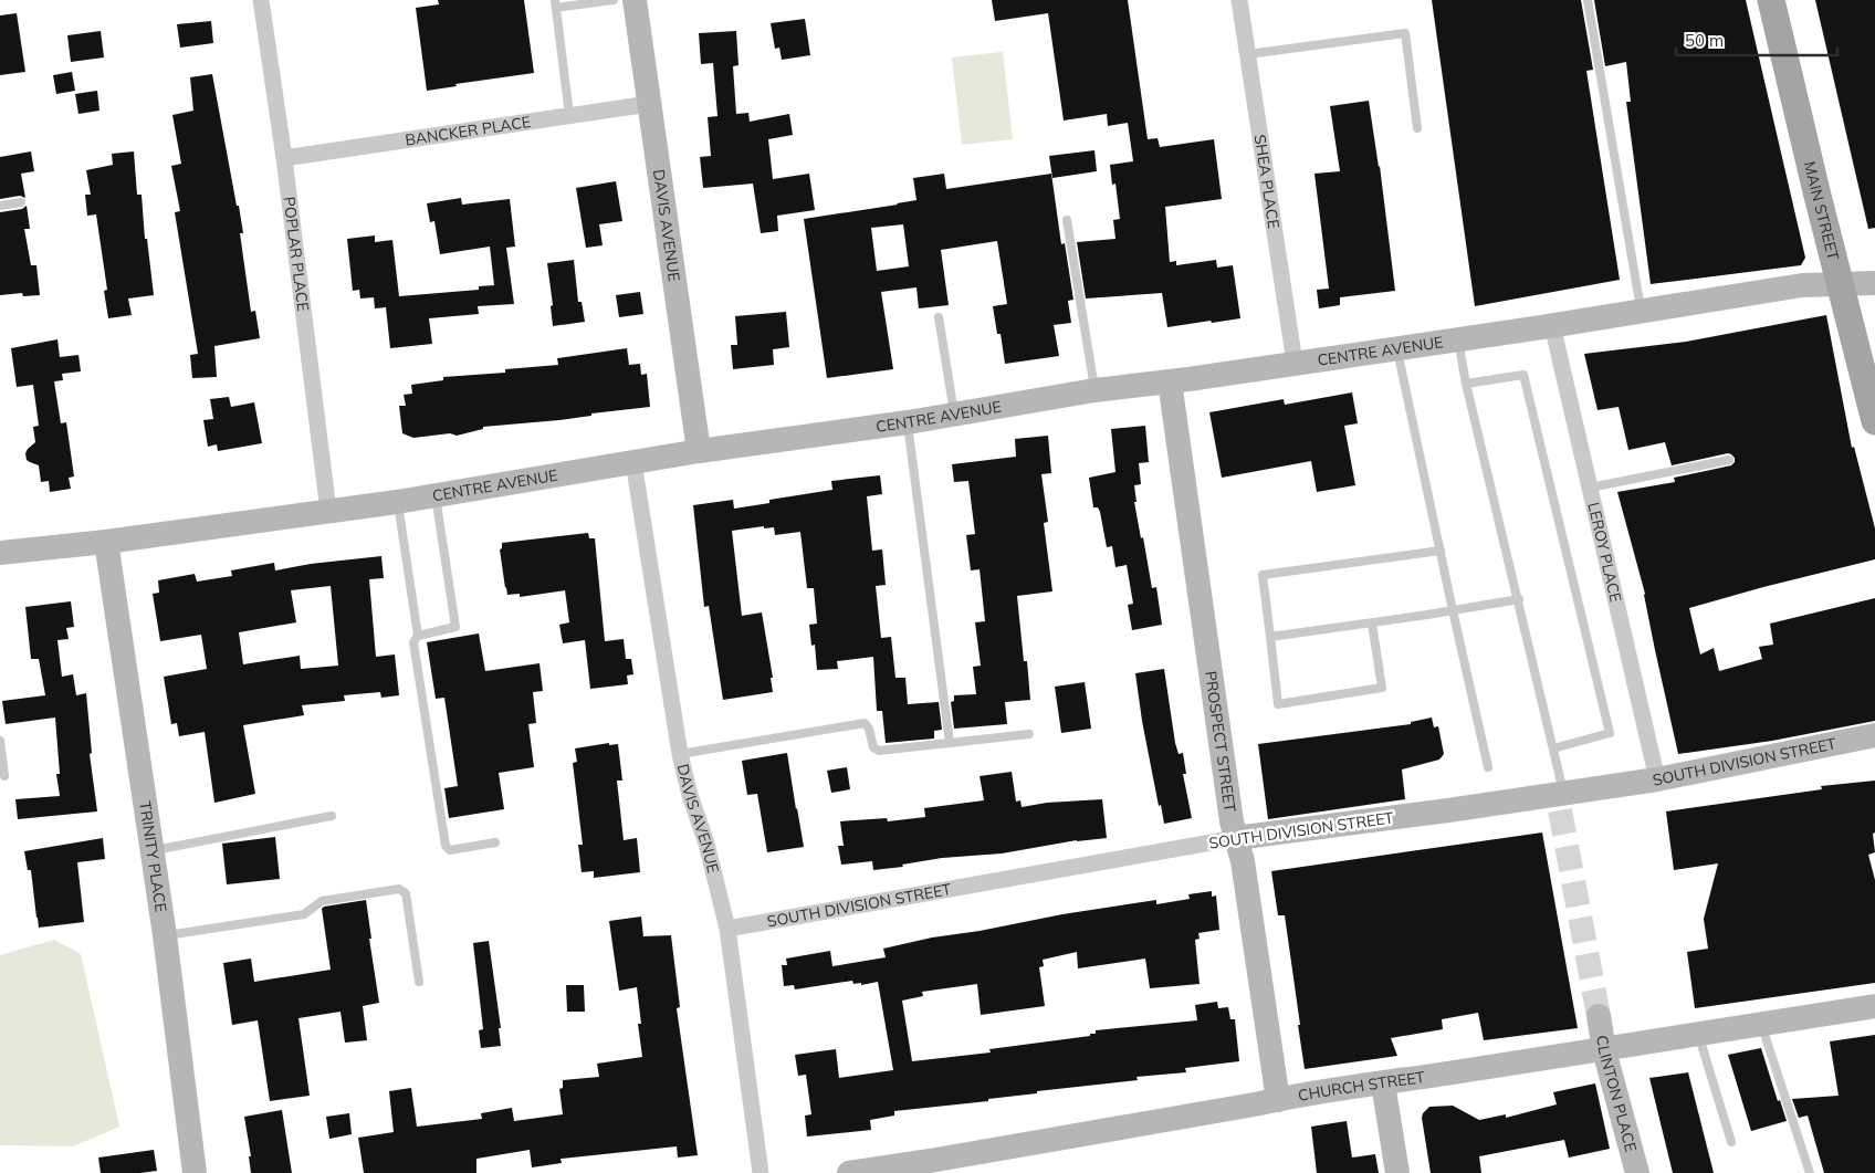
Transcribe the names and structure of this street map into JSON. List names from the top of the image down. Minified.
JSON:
{"streets":{"main road":["MAIN STREET"],"street":["BANCKER PLACE","SHEA PLACE","DAVIS AVENUE","POPLAR PLACE","CENTRE AVENUE","LEROY PLACE","PROSPECT STREET","SOUTH DIVISION STREET","TRINITY PLACE","CHURCH STREET","CLINTON PLACE"]},"crossings":[["BANCKER PLACE","DAVIS AVENUE"],["BANCKER PLACE","POPLAR PLACE"],["SHEA PLACE","CENTRE AVENUE"],["MAIN STREET","CENTRE AVENUE"],["DAVIS AVENUE","CENTRE AVENUE"],["DAVIS AVENUE","SOUTH DIVISION STREET"],["POPLAR PLACE","CENTRE AVENUE"],["CENTRE AVENUE","LEROY PLACE"],["CENTRE AVENUE","PROSPECT STREET"],["CENTRE AVENUE","TRINITY PLACE"],["LEROY PLACE","SOUTH DIVISION STREET"],["PROSPECT STREET","SOUTH DIVISION STREET"],["PROSPECT STREET","CHURCH STREET"],["CHURCH STREET","CLINTON PLACE"]],"scale_bar":"50 m"}
